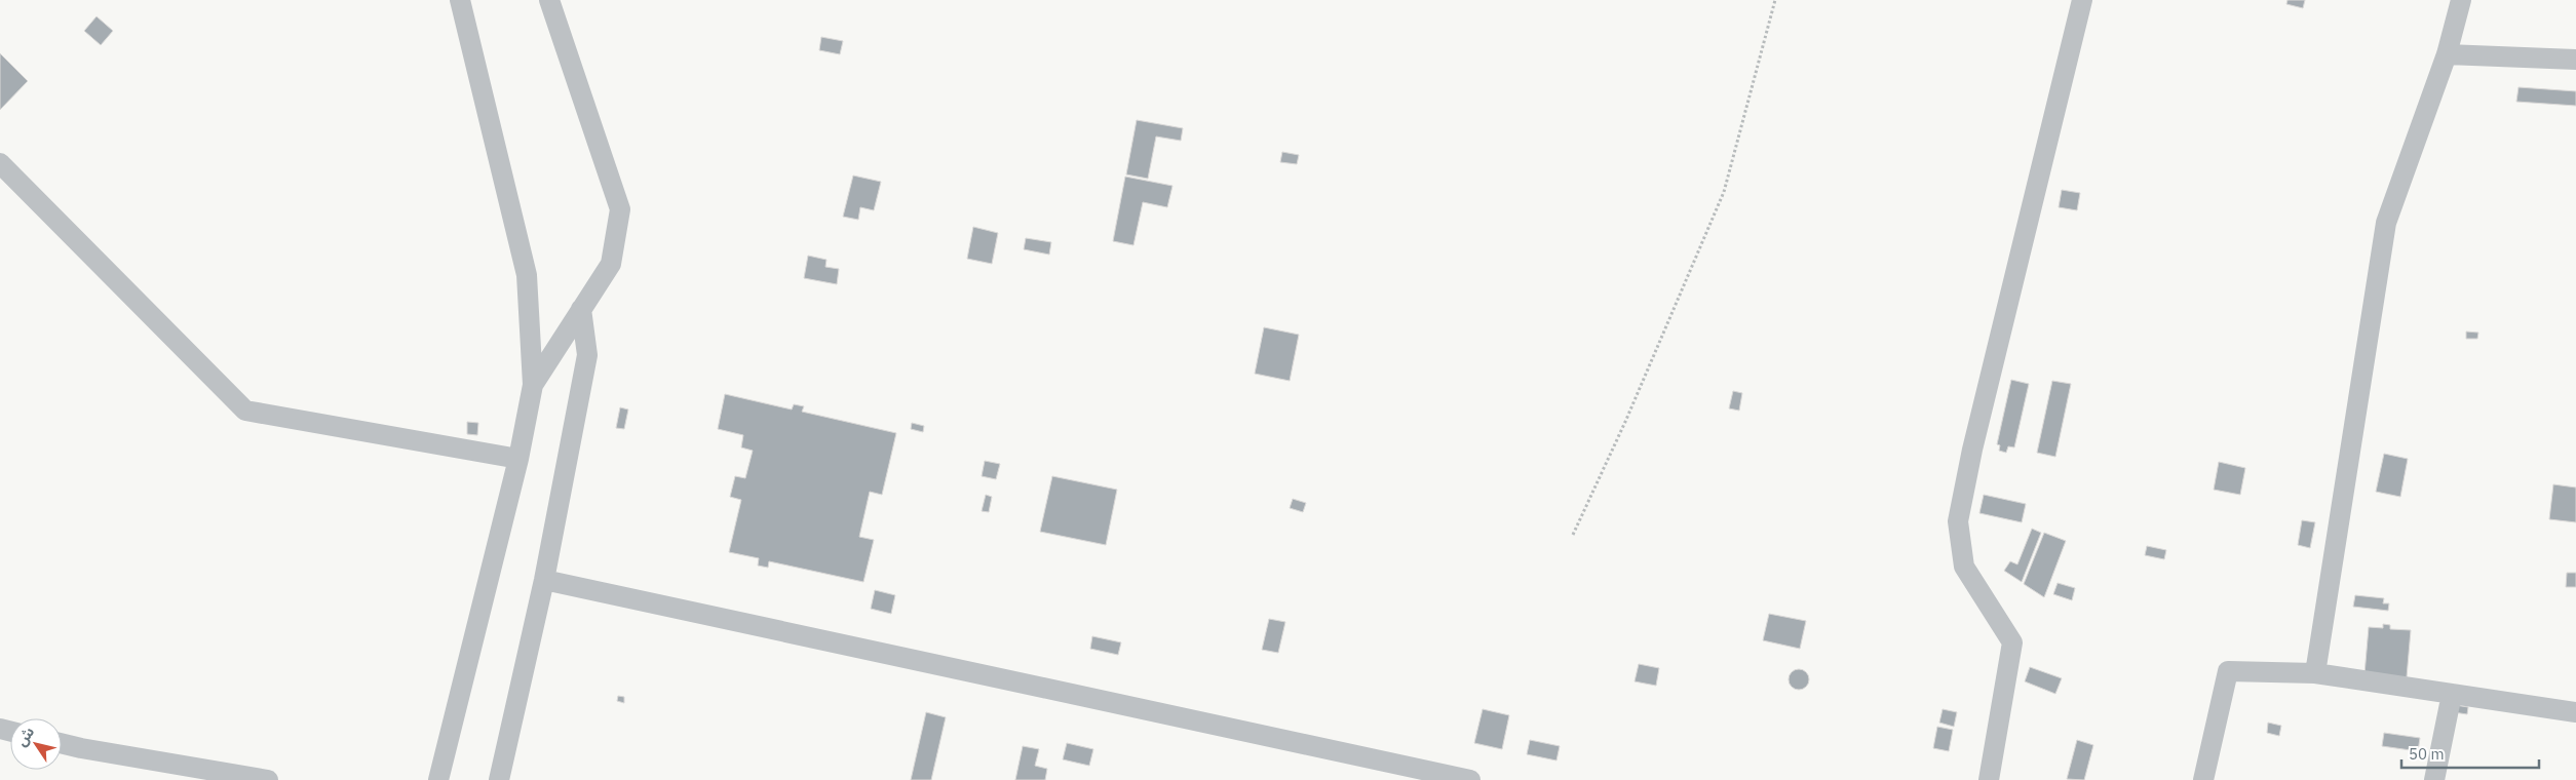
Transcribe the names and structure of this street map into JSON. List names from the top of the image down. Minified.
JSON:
{"scale_bar":"50 m","north":"top left"}
